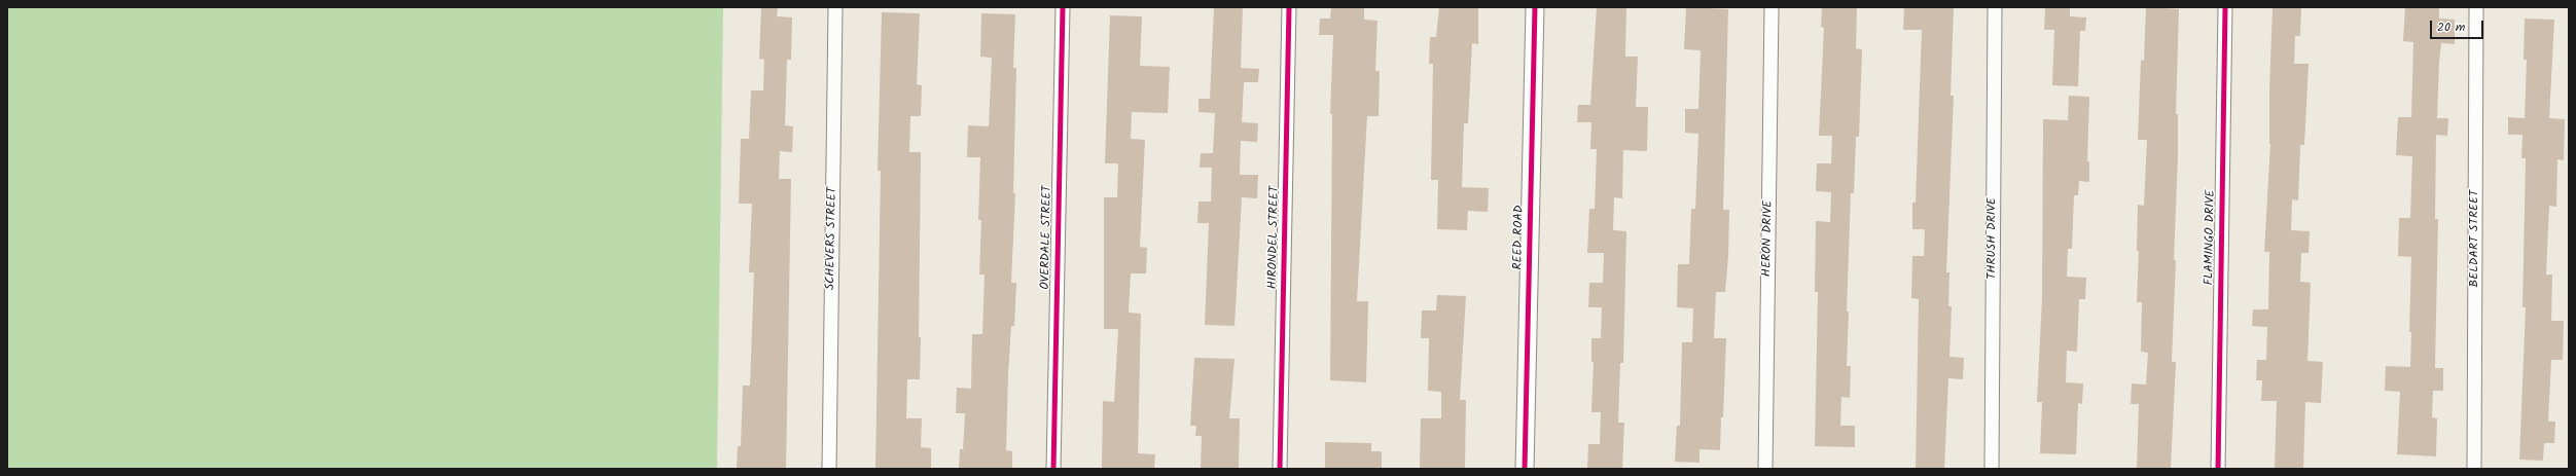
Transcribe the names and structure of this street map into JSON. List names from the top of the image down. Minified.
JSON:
{"streets":{"street":["OVERDALE STREET","HIRONDEL STREET","REED ROAD","FLAMINGO DRIVE","SCHEVERS STREET","HERON DRIVE","THRUSH DRIVE","BELDART STREET"]},"scale_bar":"20 m"}
